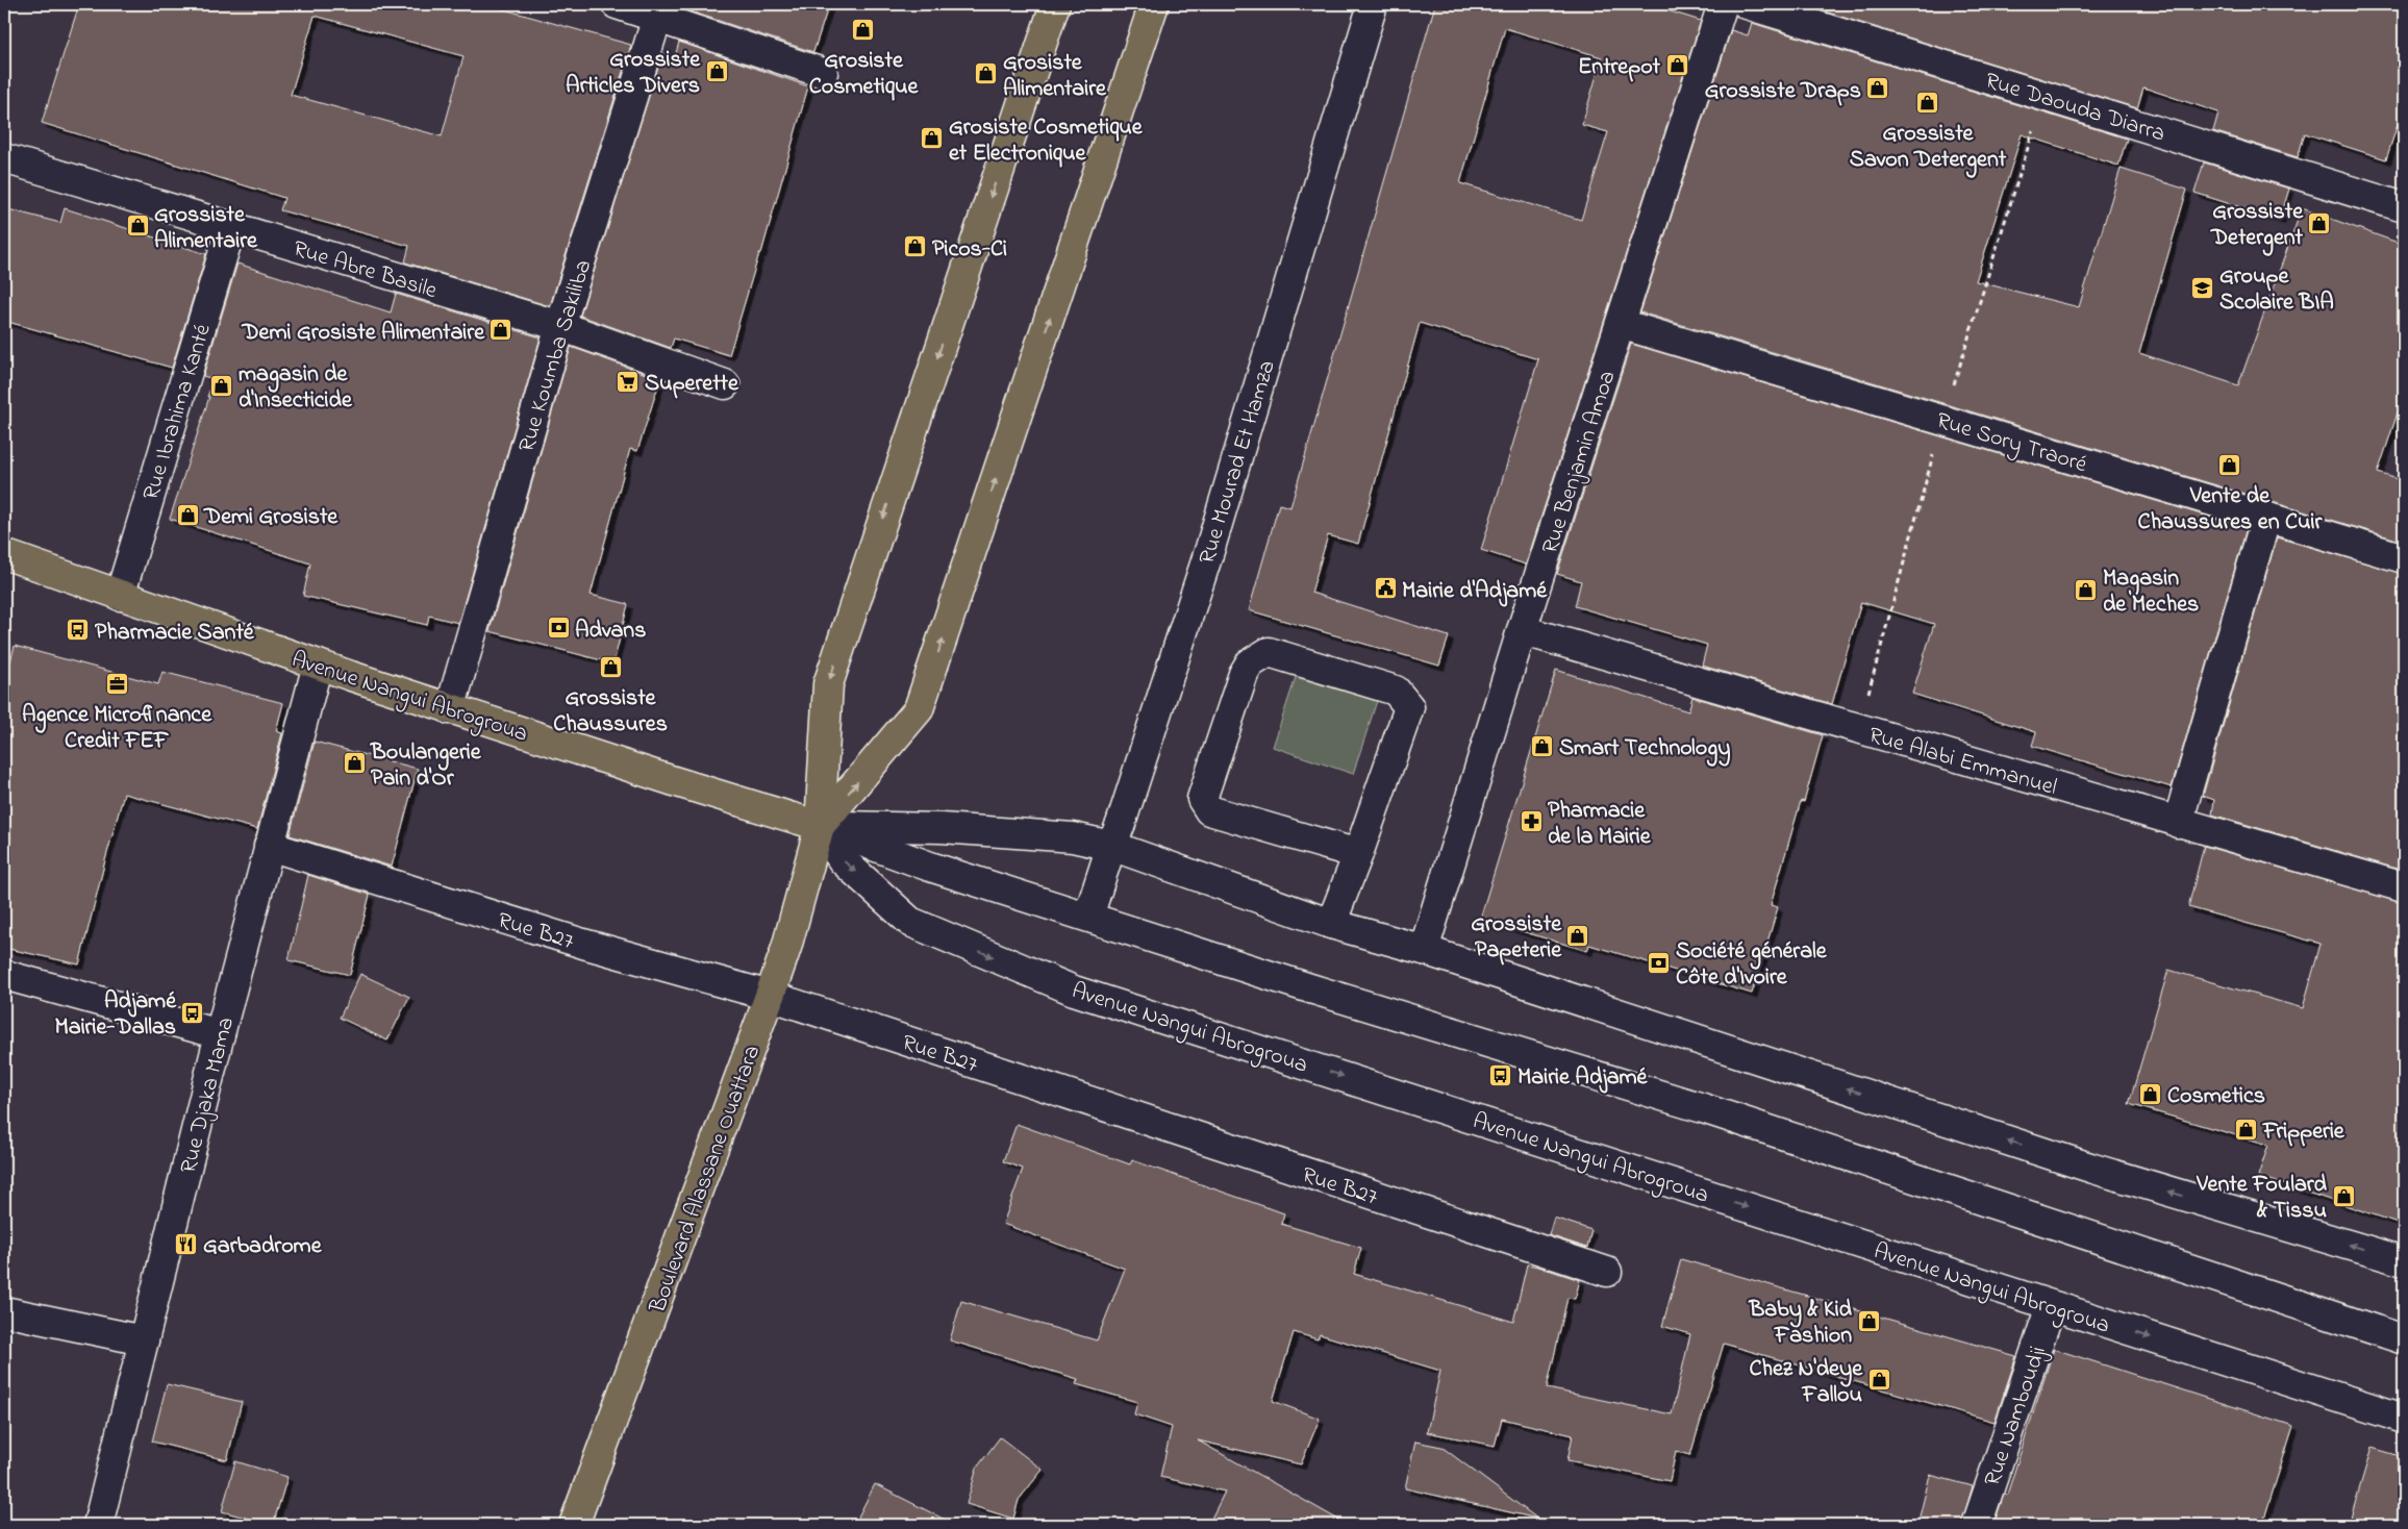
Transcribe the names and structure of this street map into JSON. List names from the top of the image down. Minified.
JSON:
{"streets":{"main road":["Avenue Nangui Abrogroua","Boulevard Alassane Ouattara"],"street":["Rue Daouda Diarra","Rue Abre Basile","Rue Koumba Sakiliba","Rue Ibrahima Kanté","Rue Sory Traoré","Rue Mourad Et Hamza","Rue Benjamin Amoa","Rue Alabi Emmanuel","Rue B27","Rue Djaka Mama","Rue Namboudji"]},"crossings":[["Rue Abre Basile","Rue Koumba Sakiliba"],["Rue Abre Basile","Rue Ibrahima Kanté"],["Rue Koumba Sakiliba","Avenue Nangui Abrogroua"],["Rue Ibrahima Kanté","Avenue Nangui Abrogroua"],["Rue Sory Traoré","Rue Benjamin Amoa"],["Rue Mourad Et Hamza","Avenue Nangui Abrogroua"],["Rue Benjamin Amoa","Avenue Nangui Abrogroua"],["Rue Benjamin Amoa","Rue Alabi Emmanuel"],["Avenue Nangui Abrogroua","Rue Djaka Mama"],["Avenue Nangui Abrogroua","Boulevard Alassane Ouattara"],["Avenue Nangui Abrogroua","Rue Namboudji"],["Rue B27","Rue Djaka Mama"],["Rue B27","Boulevard Alassane Ouattara"]],"places":{"shop":["Grosiste Cosmetique","Entrepot","Grossiste Articles Divers","Grosiste Alimentaire","Grossiste Draps","Grossiste Savon Detergent","Grosiste Cosmetique et Electronique","Grossiste Detergent","Grossiste Alimentaire","Picos-Ci","Demi Grosiste Alimentaire","magasin de d'Insecticide","Vente de Chaussures en Cuir","Demi Grosiste","Magasin de Meches","Grossiste Chaussures","Smart Technology","Boulangerie Pain d'Or","Grossiste Papeterie","Cosmetics","Fripperie","Vente Foulard & Tissu","Baby & Kid Fashion","Chez N'deye Fallou"],"school or university":["Groupe Scolaire BIA"],"supermarket":["Superette"],"public building":["Mairie d'Adjamé"],"bank":["Advans","Société générale Côte d'Ivoire"],"bus stop":["Pharmacie Santé","Adjamé Mairie-Dallas","Mairie Adjamé"],"office":["Agence Microfinance Credit FEF"],"pharmacy":["Pharmacie de la Mairie"],"restaurant":["Garbadrome"]}}
